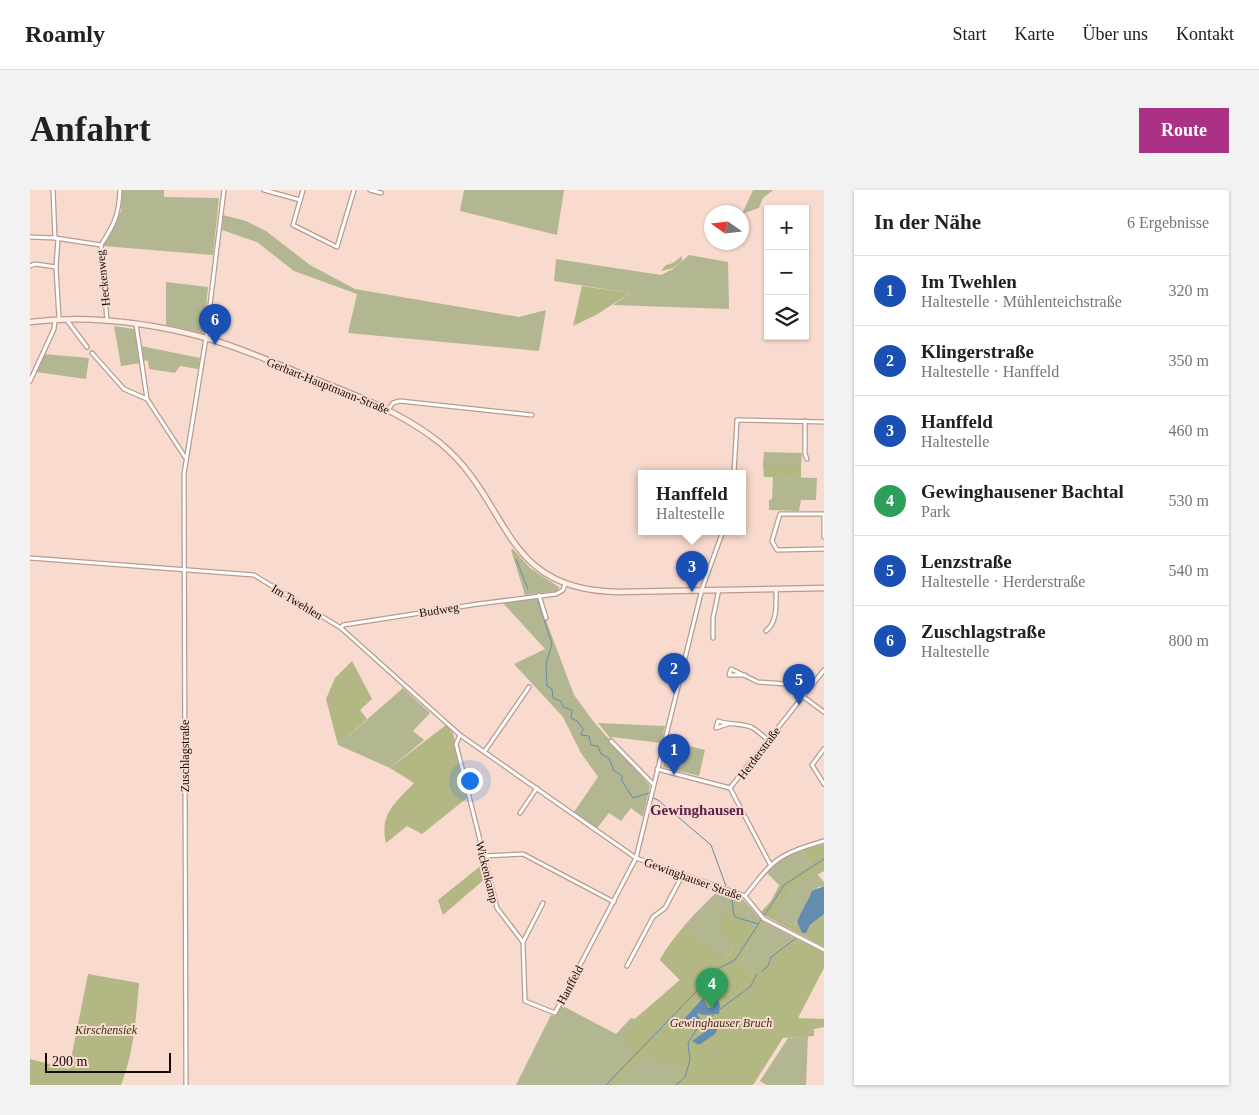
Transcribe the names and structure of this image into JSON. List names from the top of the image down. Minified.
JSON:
{"streets":{"street":["Heckenweg","Gerhart-Hauptmann-Straße","Im Twehlen","Budweg","Herderstraße","Zuschlagstraße","Wickenkamp","Gewinghauser Straße","Hanffeld"]},"crossings":[["Heckenweg","Gerhart-Hauptmann-Straße"],["Gerhart-Hauptmann-Straße","Budweg"],["Gerhart-Hauptmann-Straße","Zuschlagstraße"],["Gerhart-Hauptmann-Straße","Hanffeld"],["Im Twehlen","Budweg"],["Im Twehlen","Zuschlagstraße"],["Im Twehlen","Wickenkamp"],["Im Twehlen","Gewinghauser Straße"],["Im Twehlen","Hanffeld"],["Wickenkamp","Hanffeld"],["Gewinghauser Straße","Hanffeld"]],"districts":["Gewinghausen"],"parks":["Gewinghauser Bruch","Kirschensiek"],"scale_bar":"200 m","north":"left","page":{"header":"Roamly","nav":["Start","Karte","Über uns","Kontakt"],"buttons":"Route","title":"Anfahrt","heading":["In der Nähe","6 Ergebnisse"],"map_buttons":["+","−"],"list":[{"mark":"1","name":"Im Twehlen","note":"Haltestelle · Mühlenteichstraße","value":"320 m"},{"mark":"2","name":"Klingerstraße","note":"Haltestelle · Hanffeld","value":"350 m"},{"mark":"3","name":"Hanffeld","note":"Haltestelle","value":"460 m"},{"mark":"4","name":"Gewinghausener Bachtal","note":"Park","value":"530 m"},{"mark":"5","name":"Lenzstraße","note":"Haltestelle · Herderstraße","value":"540 m"},{"mark":"6","name":"Zuschlagstraße","note":"Haltestelle","value":"800 m"}],"pins":["6","3","2","5","1","4"],"popup":["Hanffeld","Haltestelle"],"scale":"200 m"}}
